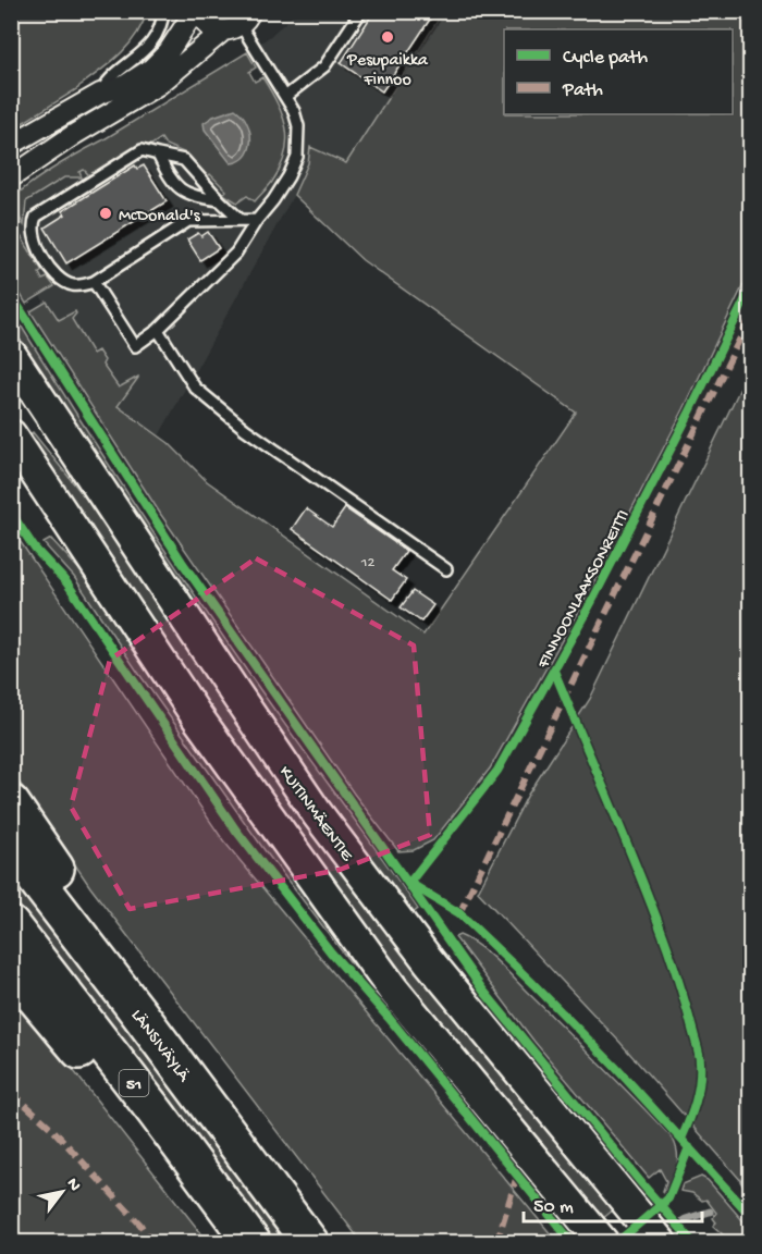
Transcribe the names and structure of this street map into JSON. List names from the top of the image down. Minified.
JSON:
{"streets":{"highway":["LÄNSIVÄYLÄ","51"],"main road":["KUITINMÄENTIE"],"cycle path":["FINNOONLAAKSONREITTI"]},"places":["Pesupaikka Finnoo","McDonald's"],"house_numbers":["12"],"legend":["Cycle path","Path"],"scale_bar":"50 m","north":"top right"}
